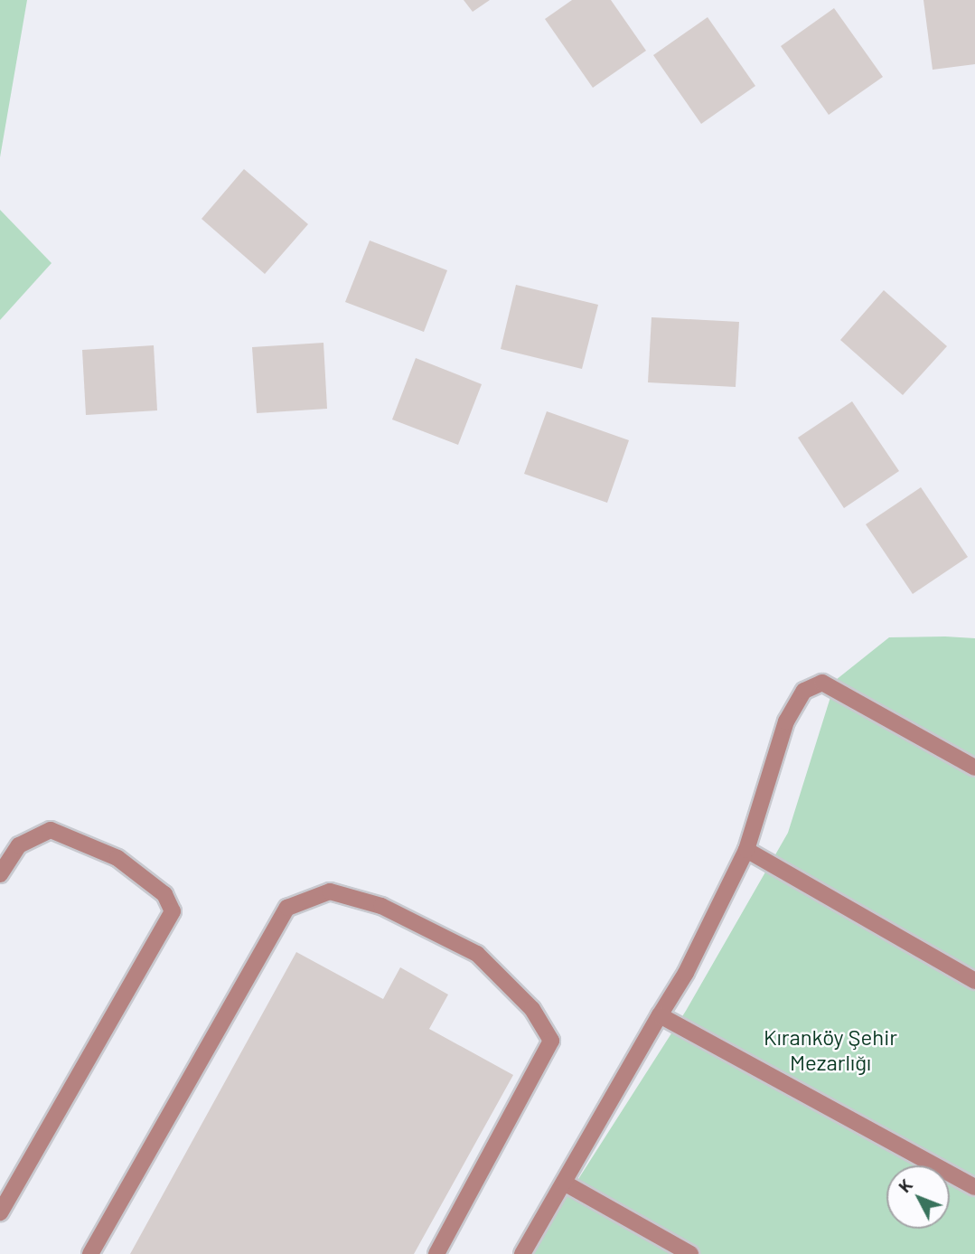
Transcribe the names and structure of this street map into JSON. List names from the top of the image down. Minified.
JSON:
{"parks":["Kıranköy Şehir Mezarlığı"],"north":"top left"}
